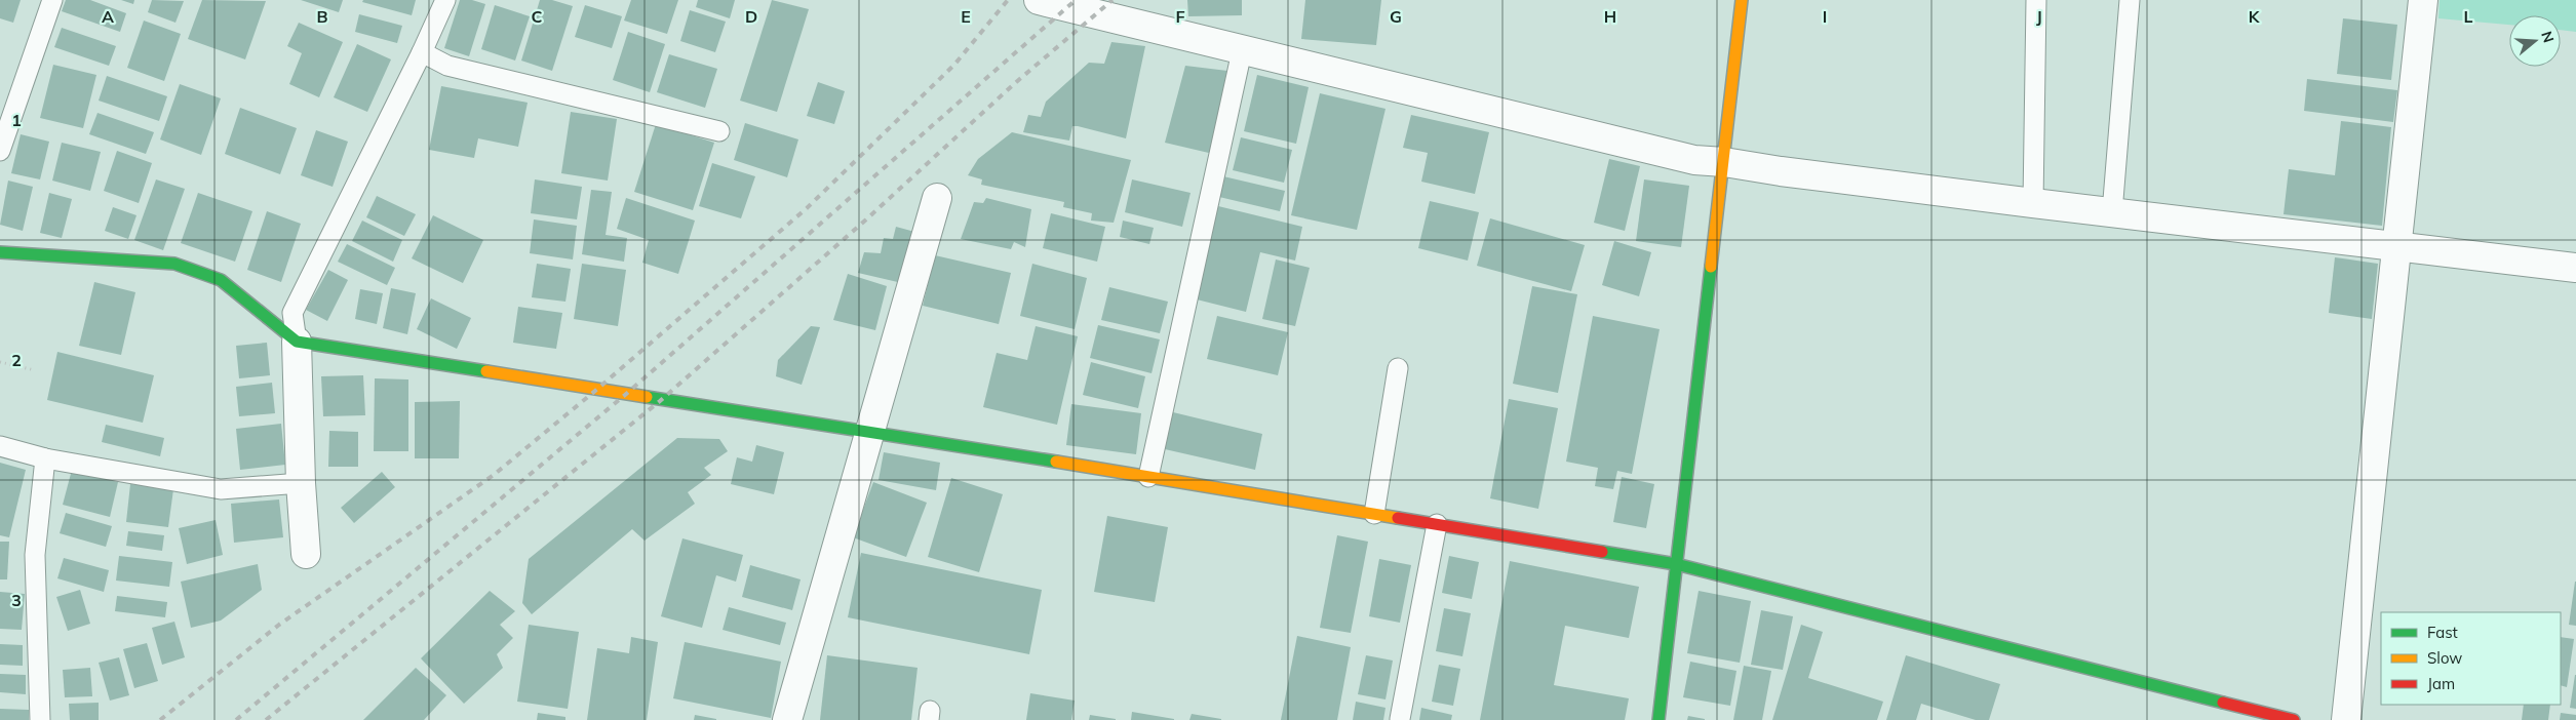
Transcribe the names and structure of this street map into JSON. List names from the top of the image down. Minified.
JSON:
{"legend":["Fast","Slow","Jam"],"north":"right","grid":{"columns":["A","B","C","D","E","F","G","H","I","J","K","L"],"rows":["1","2","3"]}}
